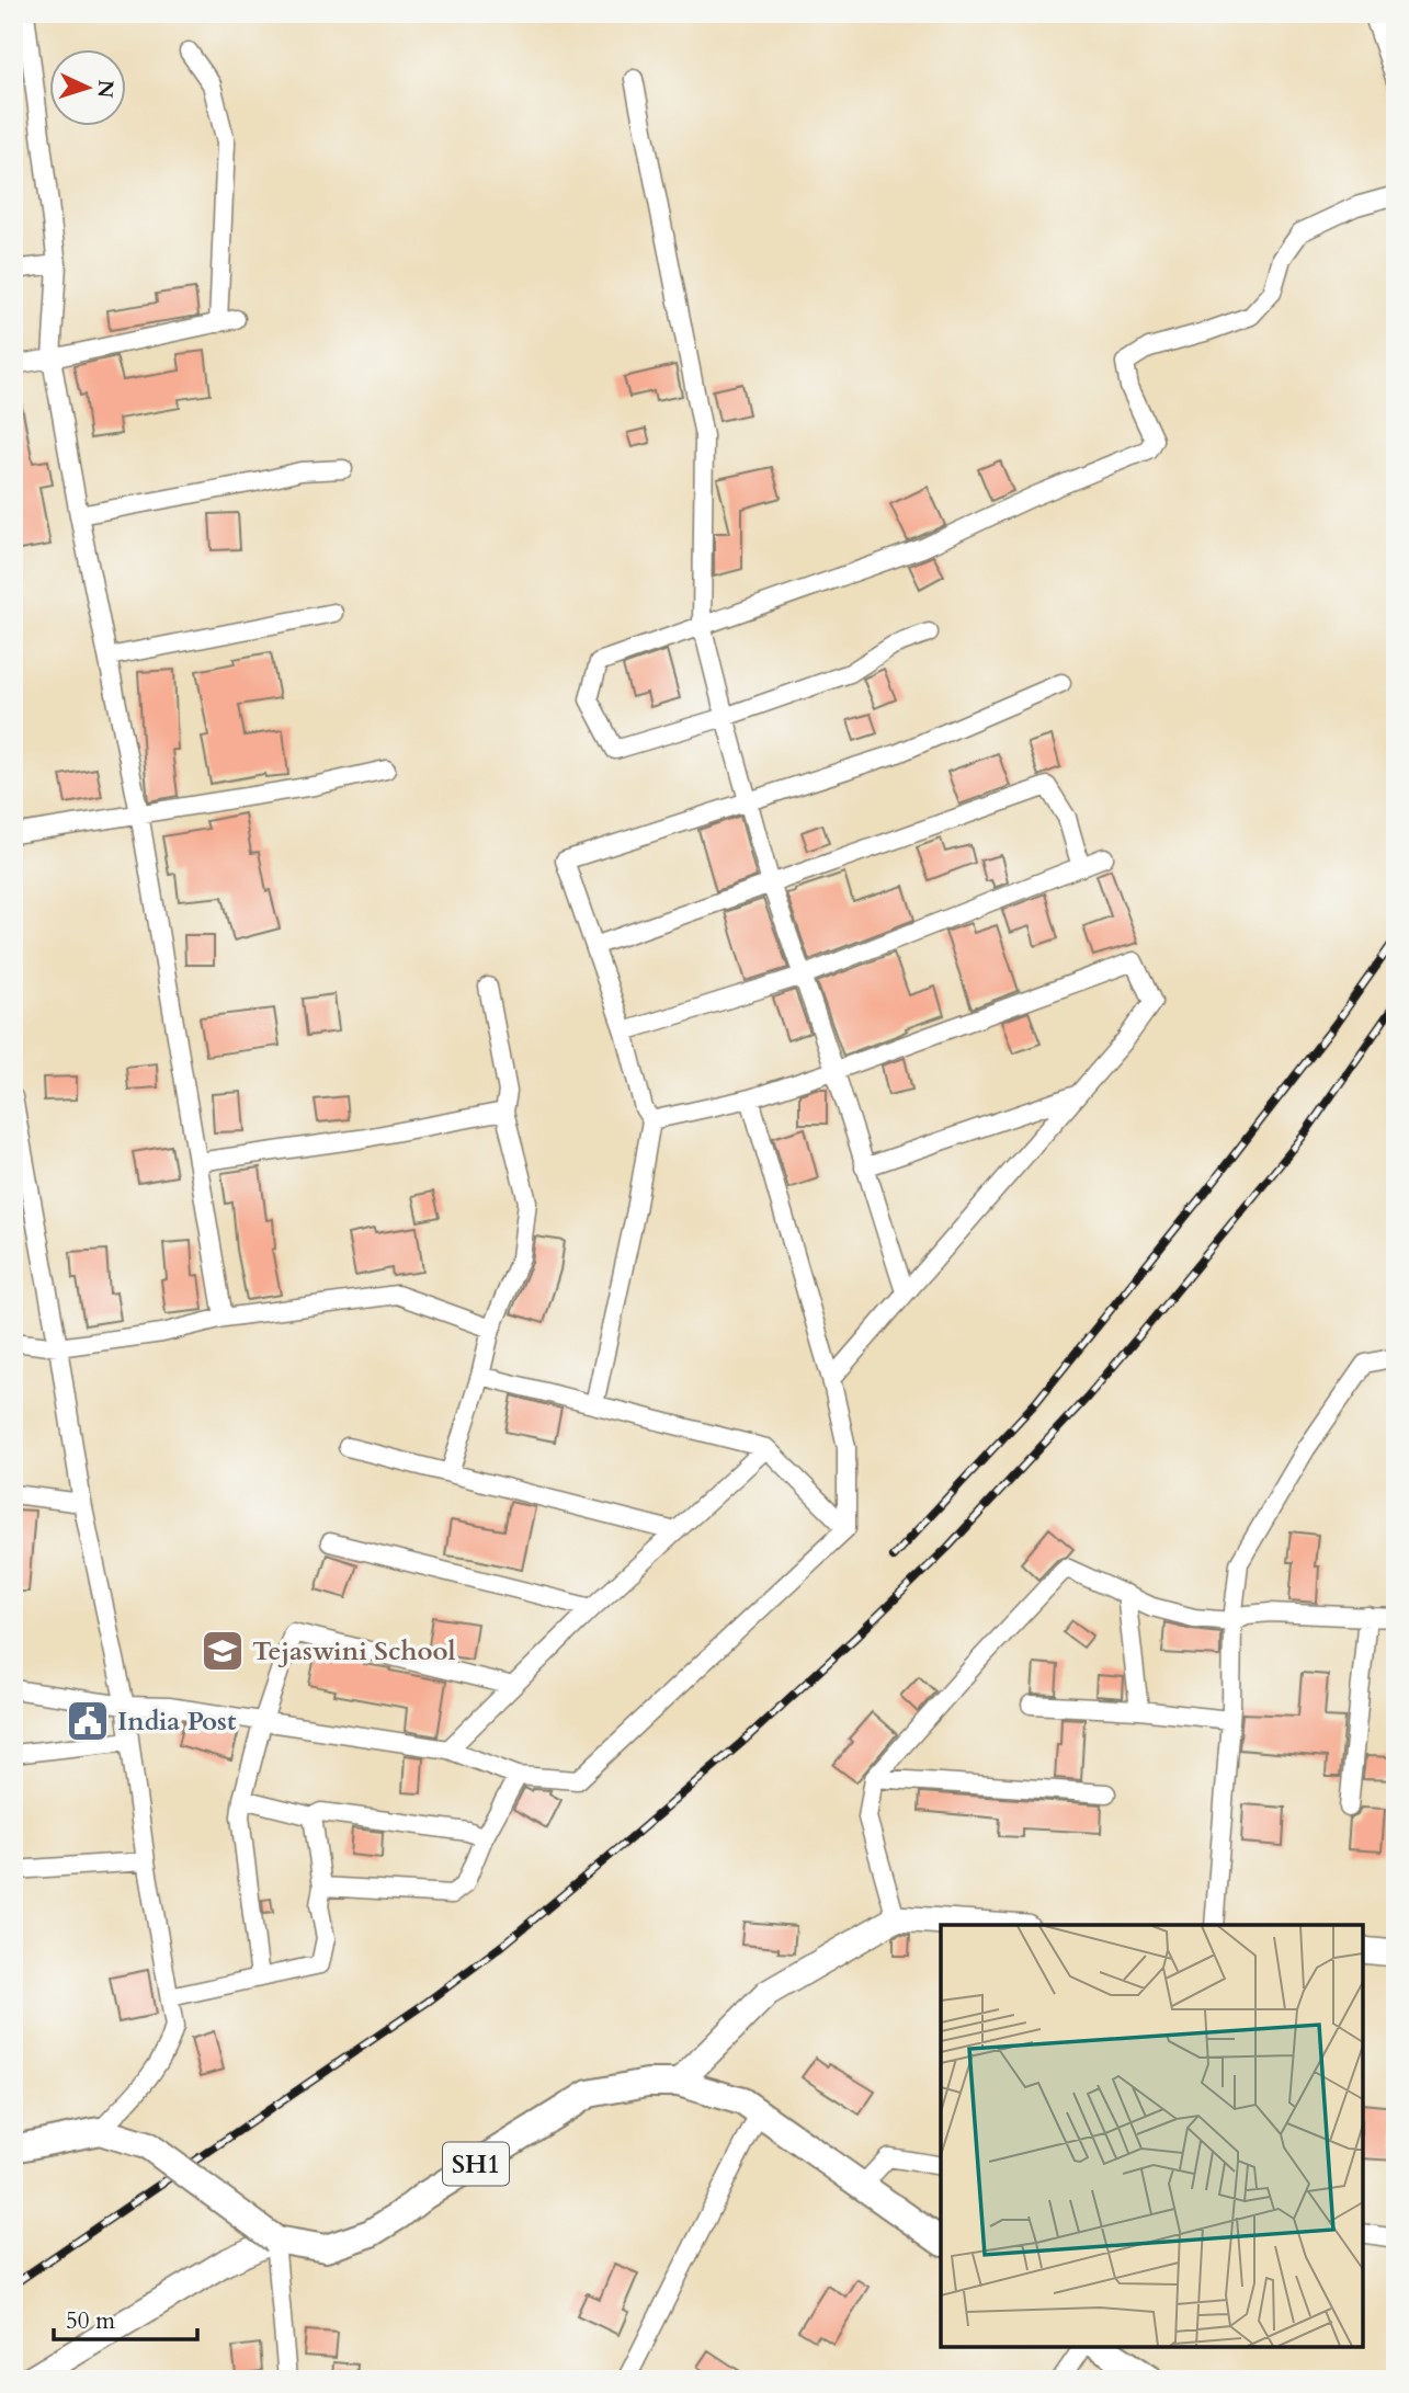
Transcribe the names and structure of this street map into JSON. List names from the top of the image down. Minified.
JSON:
{"streets":{"main road":["SH1"]},"places":{"school or university":["Tejaswini School"],"public building":["India Post"]},"scale_bar":"50 m","north":"right"}
